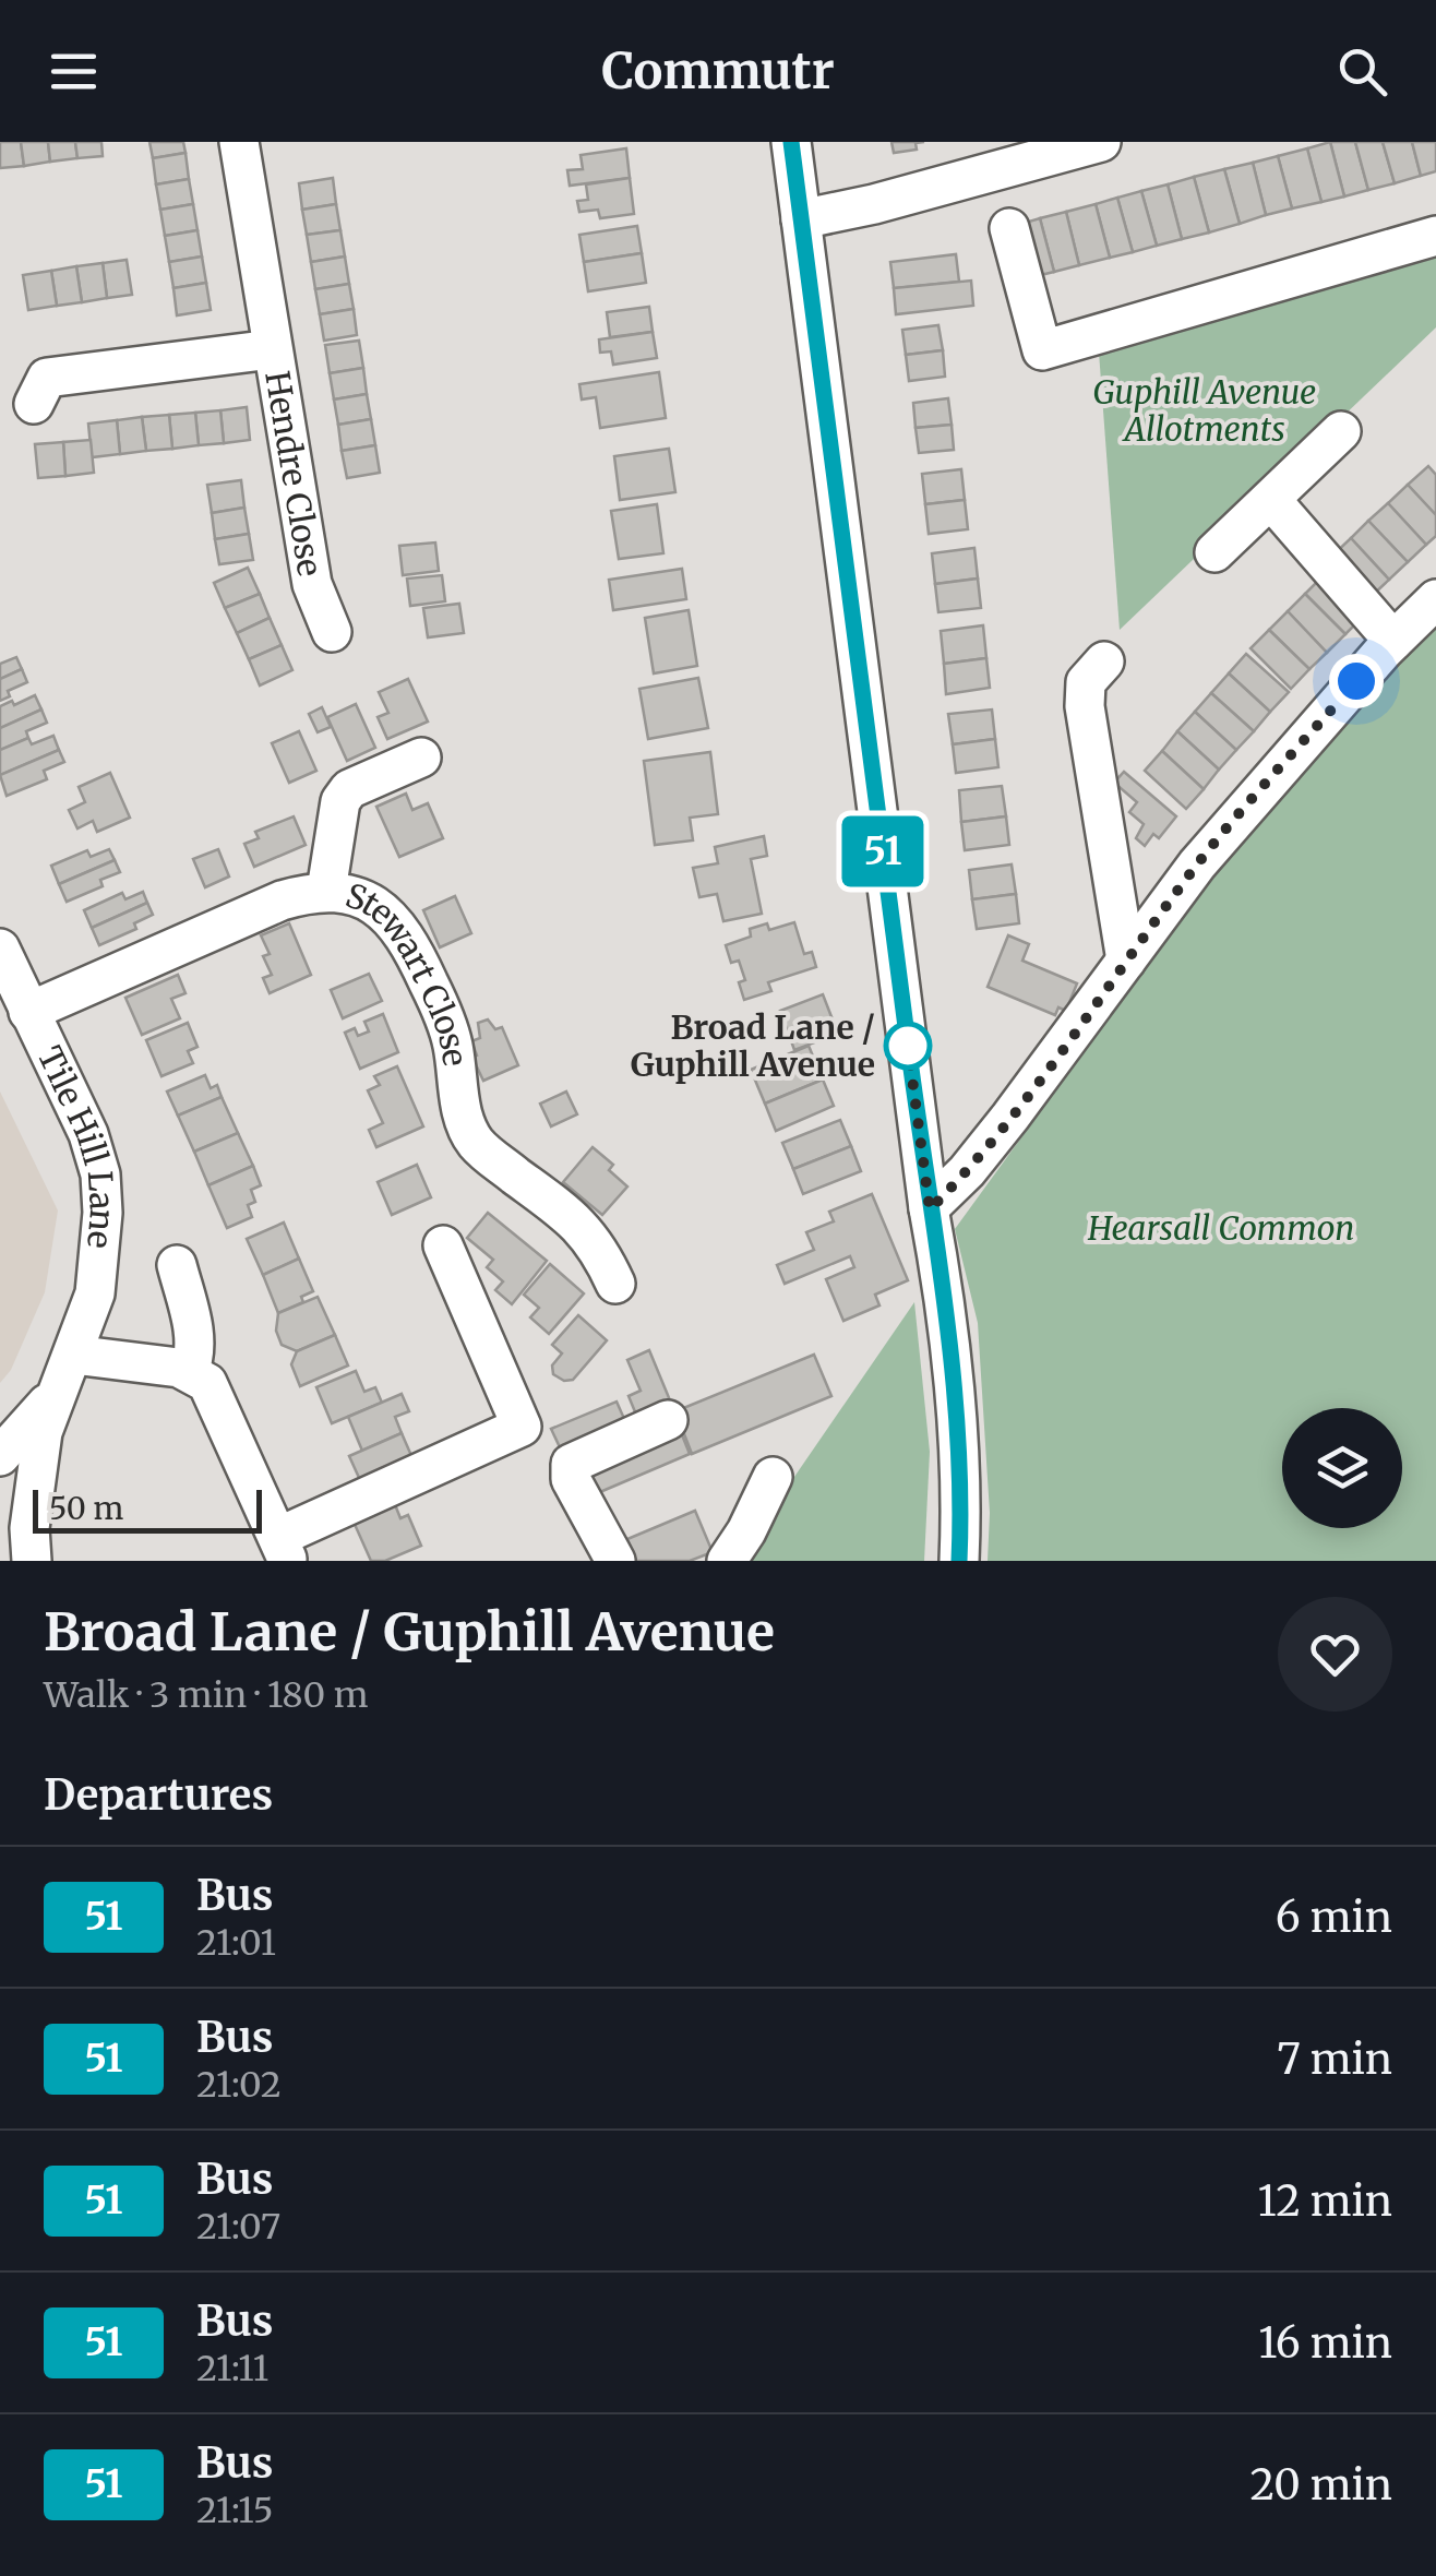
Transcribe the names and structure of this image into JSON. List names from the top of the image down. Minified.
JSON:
{"streets":{"street":["Hendre Close","Stewart Close","Tile Hill Lane"]},"crossings":[["Stewart Close","Tile Hill Lane"]],"parks":["Guphill Avenue Allotments","Hearsall Common"],"places":["Broad Lane / Guphill Avenue"],"lines":["bus line 51"],"scale_bar":"50 m","page":{"header":"Commutr","on_map":"51","scale":"50 m","heading":[["Broad Lane / Guphill Avenue","Walk · 3 min · 180 m"],"Departures"],"list":[{"mark":"51","name":"Bus","note":"21:01","value":"6 min"},{"mark":"51","name":"Bus","note":"21:02","value":"7 min"},{"mark":"51","name":"Bus","note":"21:07","value":"12 min"},{"mark":"51","name":"Bus","note":"21:11","value":"16 min"},{"mark":"51","name":"Bus","note":"21:15","value":"20 min"}]}}
